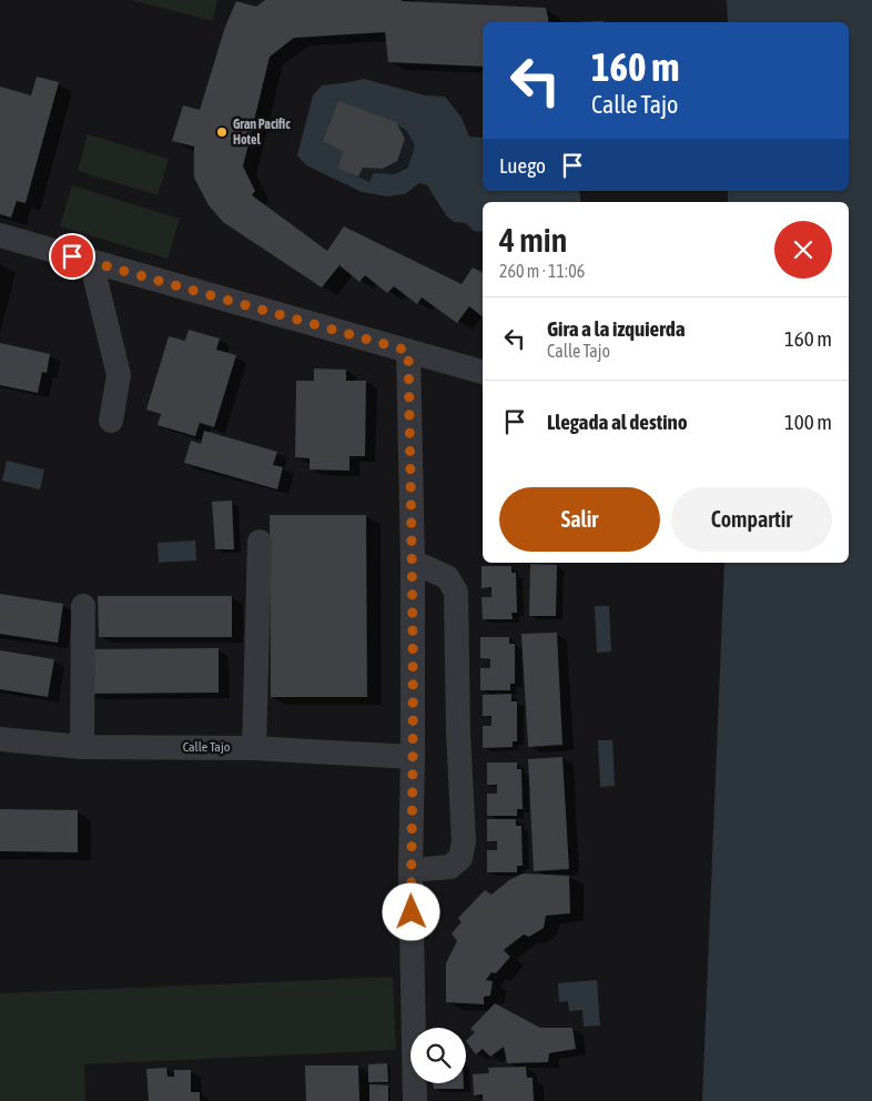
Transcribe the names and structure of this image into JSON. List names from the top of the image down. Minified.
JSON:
{"streets":{"street":["Calle Tajo"]},"places":["Gran Pacific Hotel"],"page":{"turn":["160 m","Calle Tajo"],"then":"Luego","heading":["4 min","260 m · 11:06"],"list":[{"name":"Gira a la izquierda","note":"Calle Tajo","value":"160 m"},{"name":"Llegada al destino","value":"100 m"}],"buttons":["Salir","Compartir"]}}
